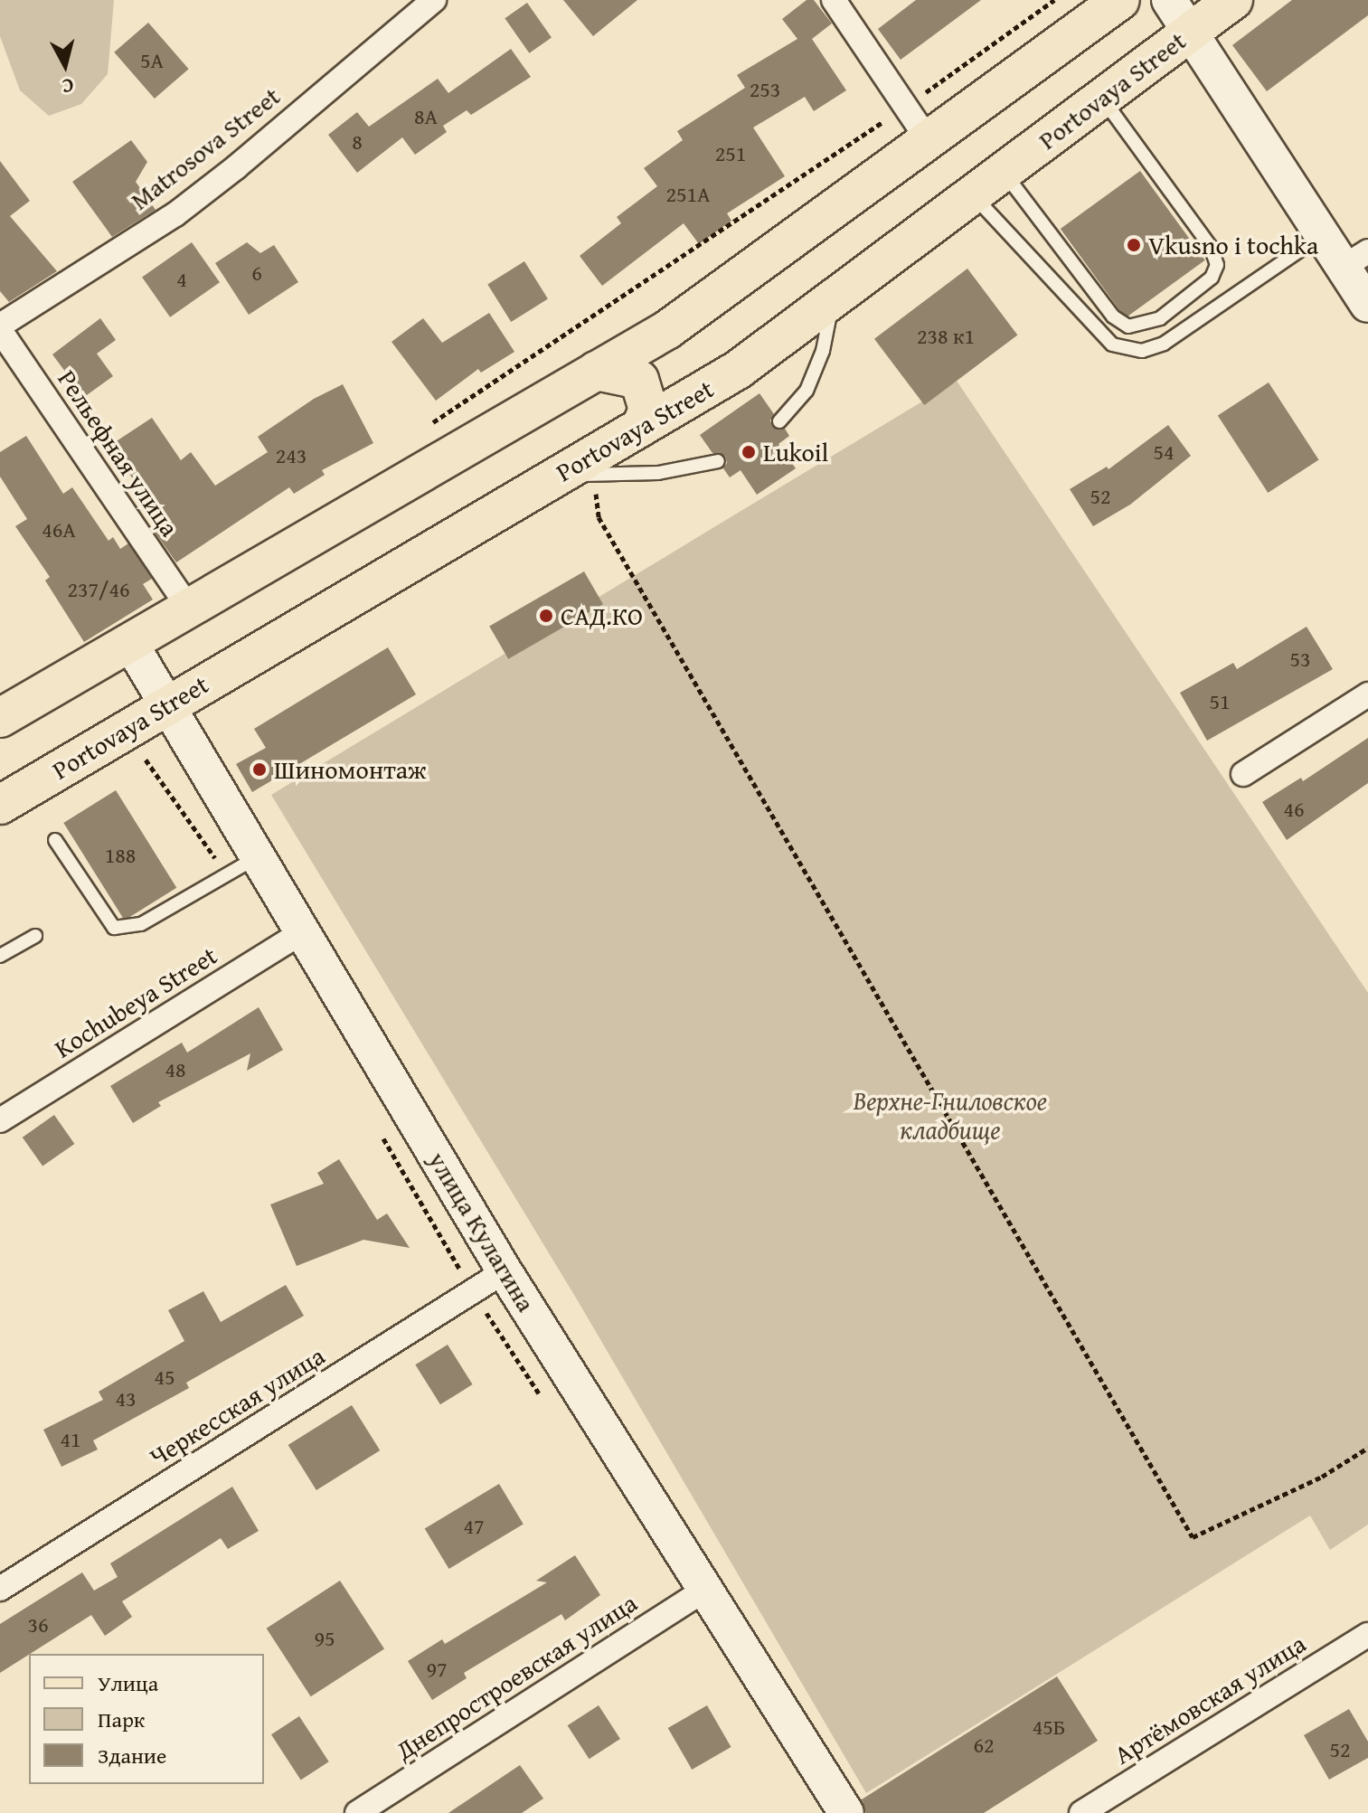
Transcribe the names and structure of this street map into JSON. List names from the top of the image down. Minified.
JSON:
{"streets":{"main road":["Portovaya Street"],"street":["Matrosova Street","Рельефная улица","Kochubeya Street","улица Кулагина","Черкесская улица","Днепростроевская улица","Артёмовская улица"]},"crossings":[["Portovaya Street","улица Кулагина"],["Matrosova Street","Рельефная улица"],["Kochubeya Street","улица Кулагина"],["улица Кулагина","Черкесская улица"],["улица Кулагина","Днепростроевская улица"]],"parks":["Верхне-Гниловское кладбище"],"places":["Vkusno i tochka","Lukoil","САД.КО","Шиномонтаж"],"house_numbers":["5А","253","8А","8","251","251А","6","4","238 к1","54","243","52","46А","237/46","53","51","46","188","48","45","43","41","47","36","95","97","45Б","62","52"],"legend":["Улица","Парк","Здание"],"north":"bottom"}
